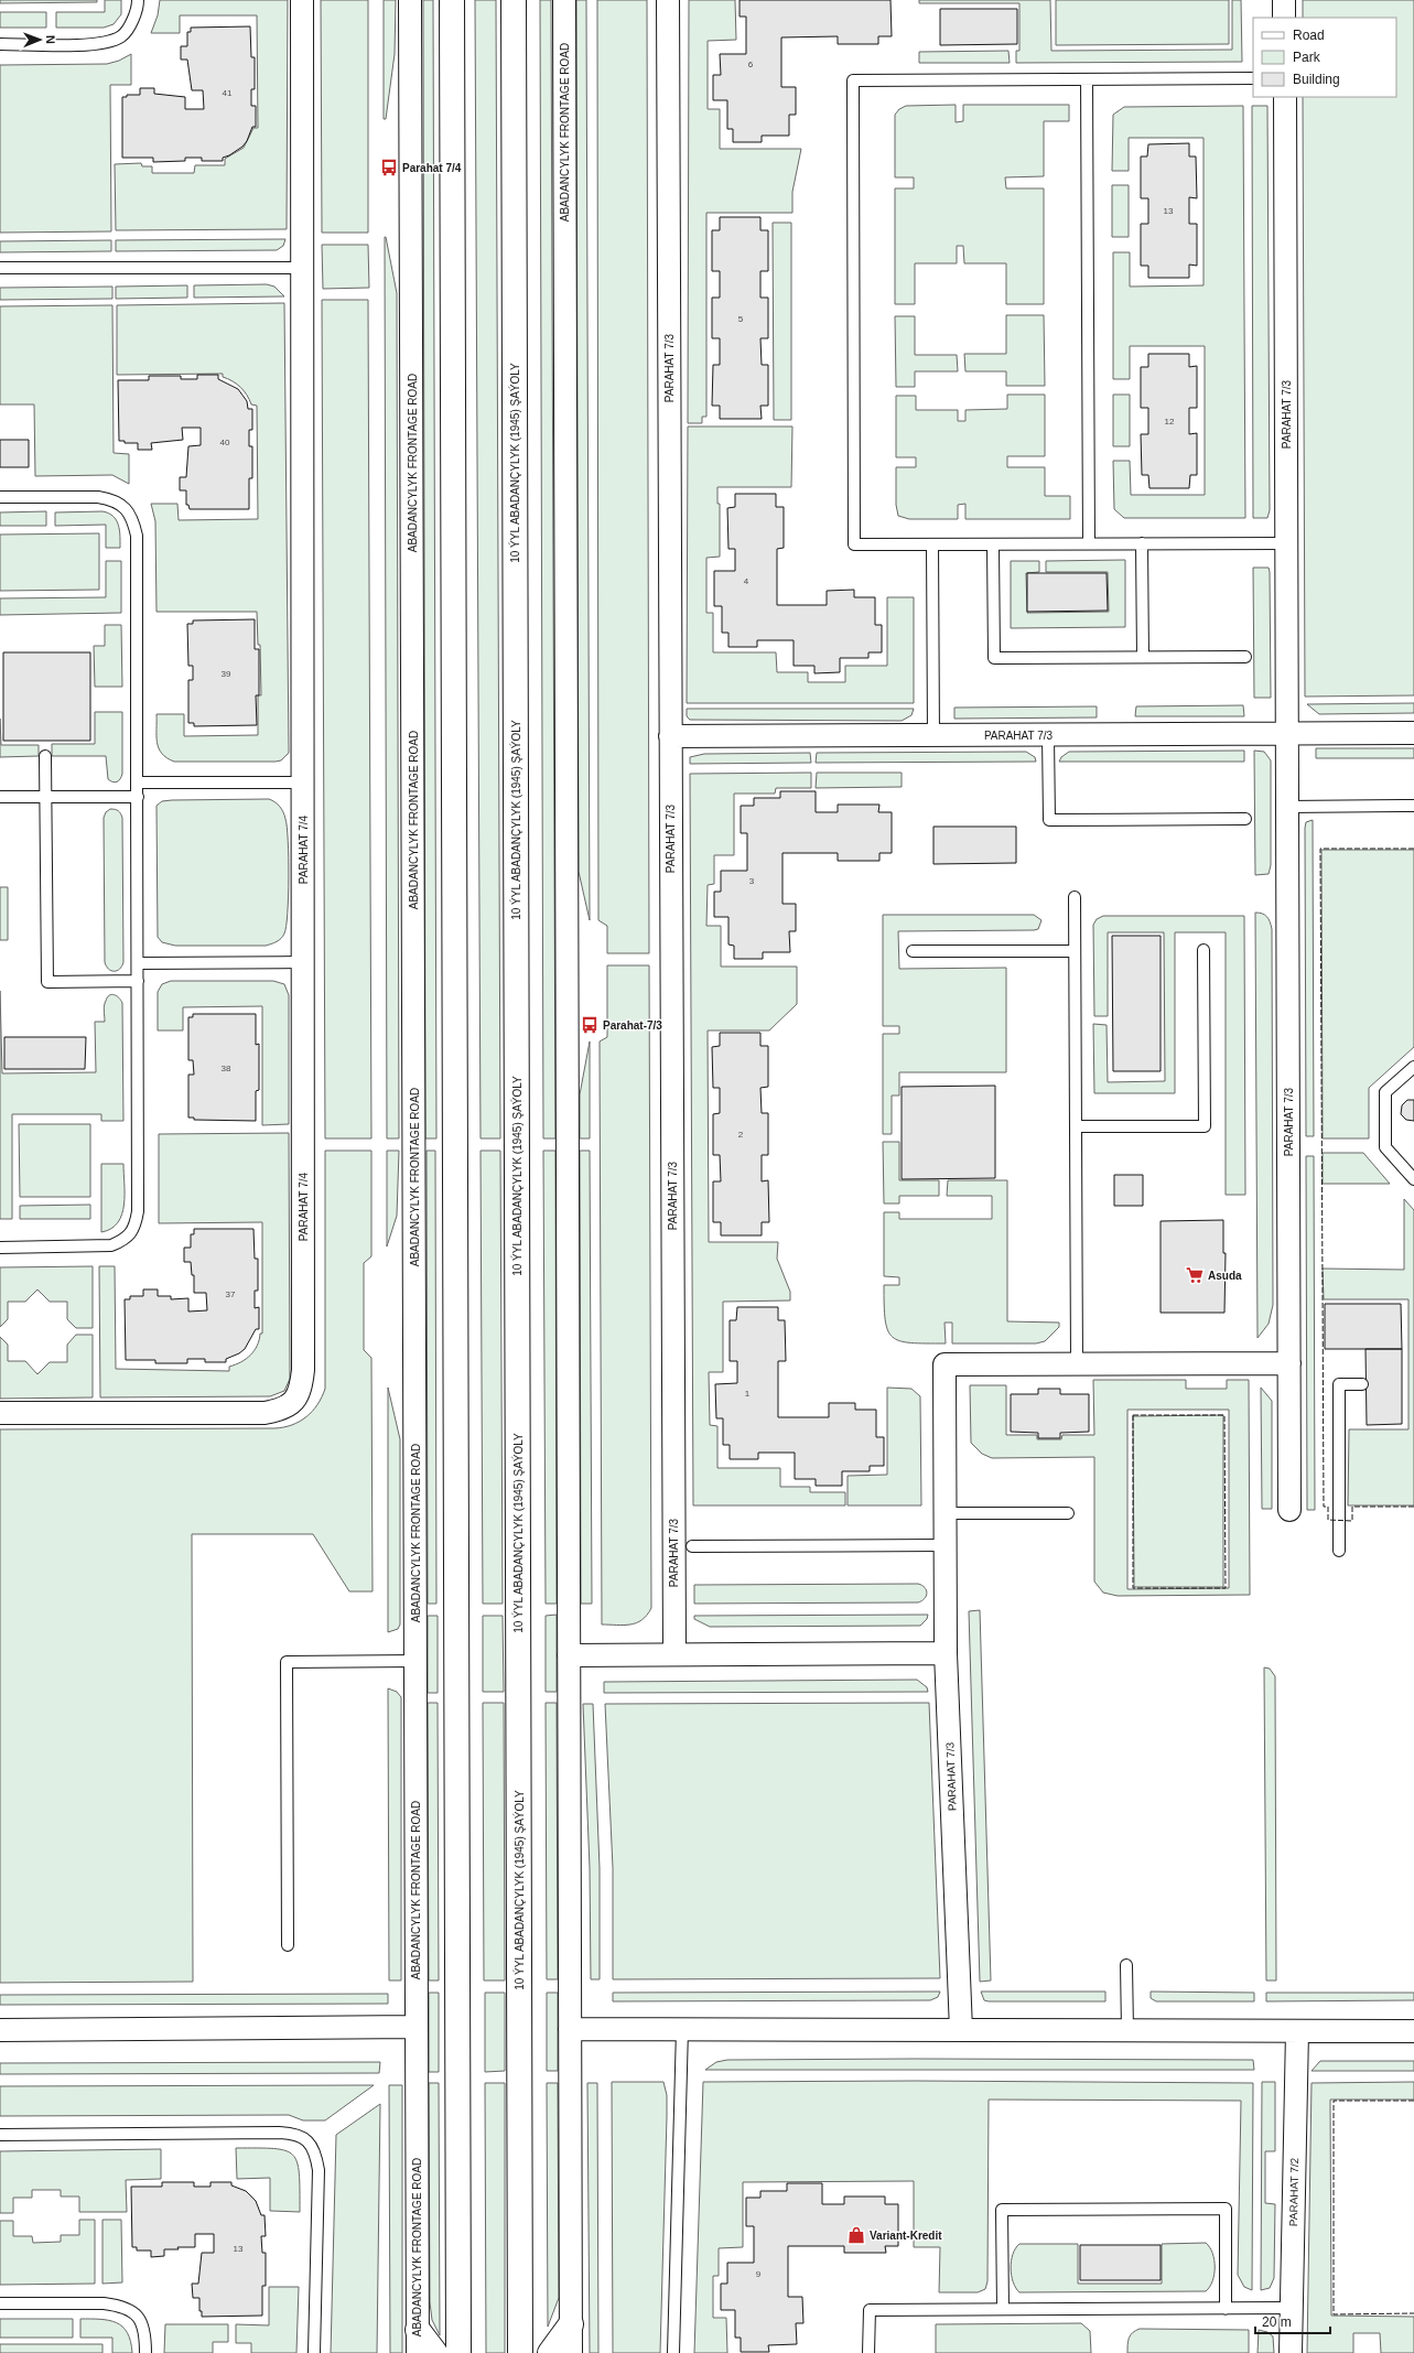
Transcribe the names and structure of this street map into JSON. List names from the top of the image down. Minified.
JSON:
{"streets":{"main road":["10 ÝYL ABADANÇYLYK (1945) ŞAÝOLY"],"street":["ABADANCYLYK FRONTAGE ROAD","PARAHAT 7/3","PARAHAT 7/4","PARAHAT 7/2"]},"places":{"bus stop":["Parahat 7/4","Parahat-7/3"],"supermarket":["Asuda"],"shop":["Variant-Kredit"]},"house_numbers":["6","41","13","5","12","40","4","39","3","38","2","37","1","13","9"],"legend":["Road","Park","Building"],"scale_bar":"20 m","north":"right"}
